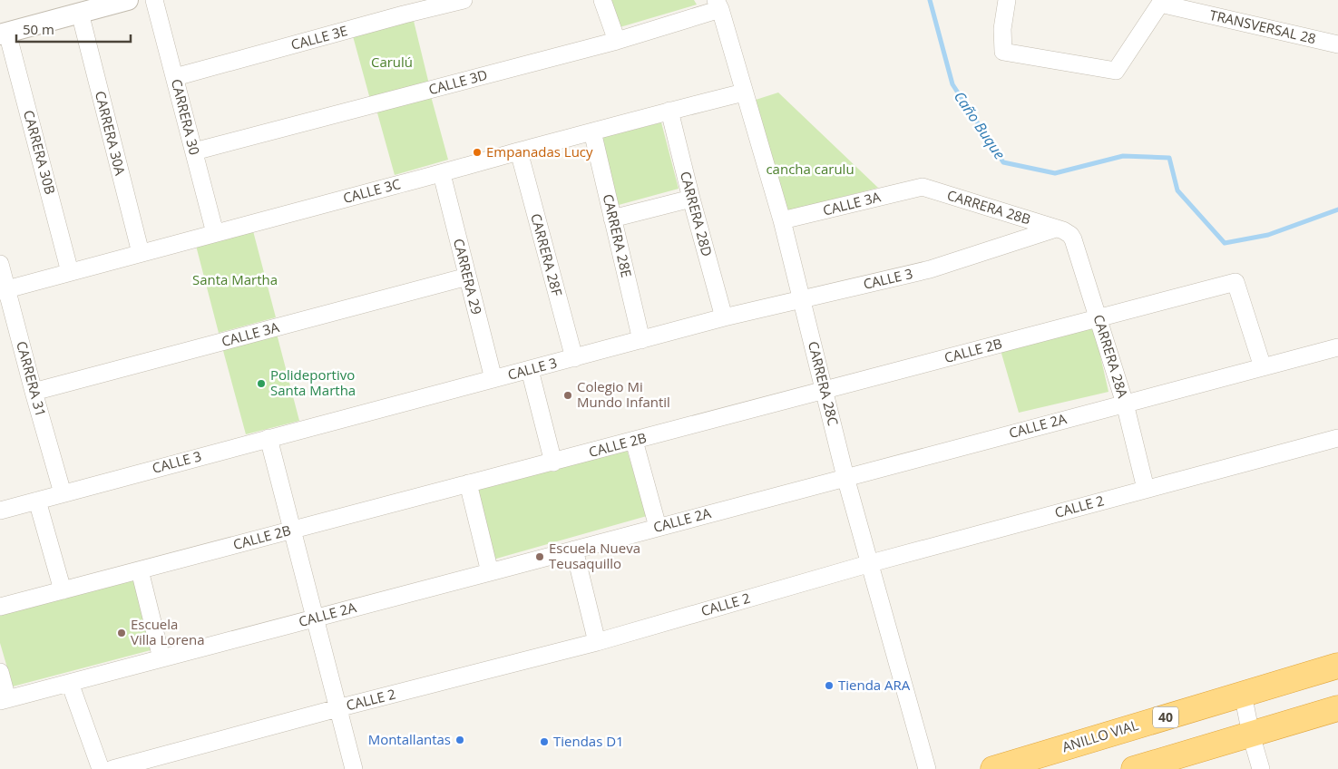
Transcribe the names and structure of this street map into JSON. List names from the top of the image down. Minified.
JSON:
{"streets":{"highway":["40","ANILLO VIAL"],"street":["TRANSVERSAL 28","CALLE 3E","CALLE 3D","CARRERA 30","CARRERA 30A","CARRERA 30B","CALLE 3C","CALLE 3A","CARRERA 28B","CARRERA 28D","CARRERA 28E","CARRERA 28F","CARRERA 29","CALLE 3","CALLE 2B","CARRERA 28A","CARRERA 31","CARRERA 28C","CALLE 2A","CALLE 2"]},"crossings":[["CALLE 3E","CARRERA 30"],["CALLE 3D","CARRERA 30"],["CALLE 3D","CARRERA 28C"],["CARRERA 30","CALLE 3C"],["CARRERA 30A","CALLE 3C"],["CARRERA 30B","CALLE 3C"],["CALLE 3C","CARRERA 28D"],["CALLE 3C","CARRERA 28E"],["CALLE 3C","CARRERA 28F"],["CALLE 3C","CARRERA 29"],["CALLE 3C","CARRERA 31"],["CALLE 3C","CARRERA 28C"],["CALLE 3A","CARRERA 28B"],["CALLE 3A","CARRERA 29"],["CALLE 3A","CARRERA 31"],["CALLE 3A","CARRERA 28C"],["CARRERA 28B","CALLE 3"],["CARRERA 28B","CARRERA 28A"],["CARRERA 28D","CALLE 3"],["CARRERA 28E","CALLE 3"],["CARRERA 28F","CALLE 3"],["CARRERA 29","CALLE 3"],["CALLE 3","CARRERA 28A"],["CALLE 3","CARRERA 31"],["CALLE 3","CARRERA 28C"],["CALLE 2B","CARRERA 28A"],["CALLE 2B","CARRERA 28C"],["CALLE 2B","CALLE 2A"],["CARRERA 28A","CALLE 2A"],["CARRERA 28A","CALLE 2"],["CARRERA 28C","CALLE 2A"],["CARRERA 28C","CALLE 2"]],"water":["Caño Buque"],"parks":["Carulú","cancha carulu","Santa Martha"],"places":["Empanadas Lucy","Polideportivo Santa Martha","Colegio Mi Mundo Infantil","Escuela Nueva Teusaquillo","Escuela Villa Lorena","Tienda ARA","Montallantas","Tiendas D1"],"scale_bar":"50 m"}
